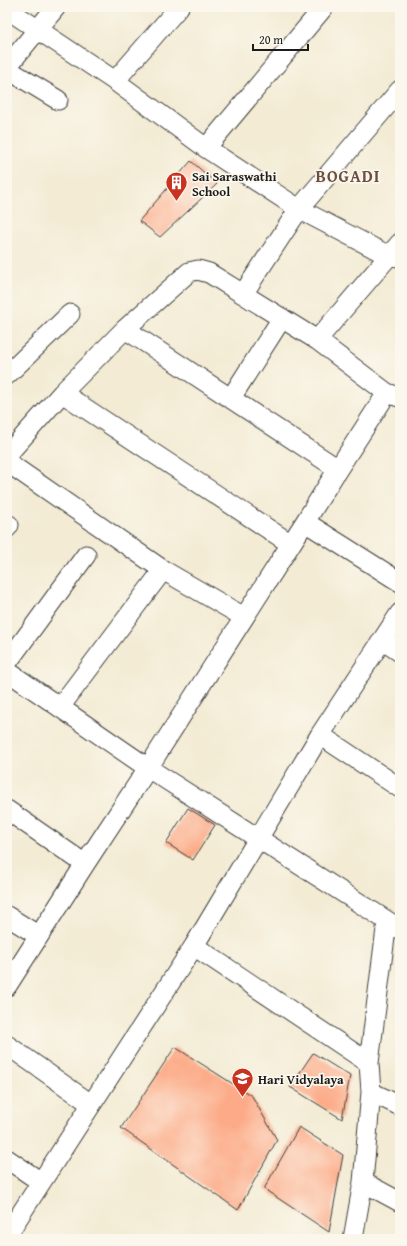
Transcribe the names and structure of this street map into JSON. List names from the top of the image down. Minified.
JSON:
{"districts":["BOGADI"],"places":{"building":["Sai Saraswathi School"],"school or university":["Hari Vidyalaya"]},"scale_bar":"20 m"}
